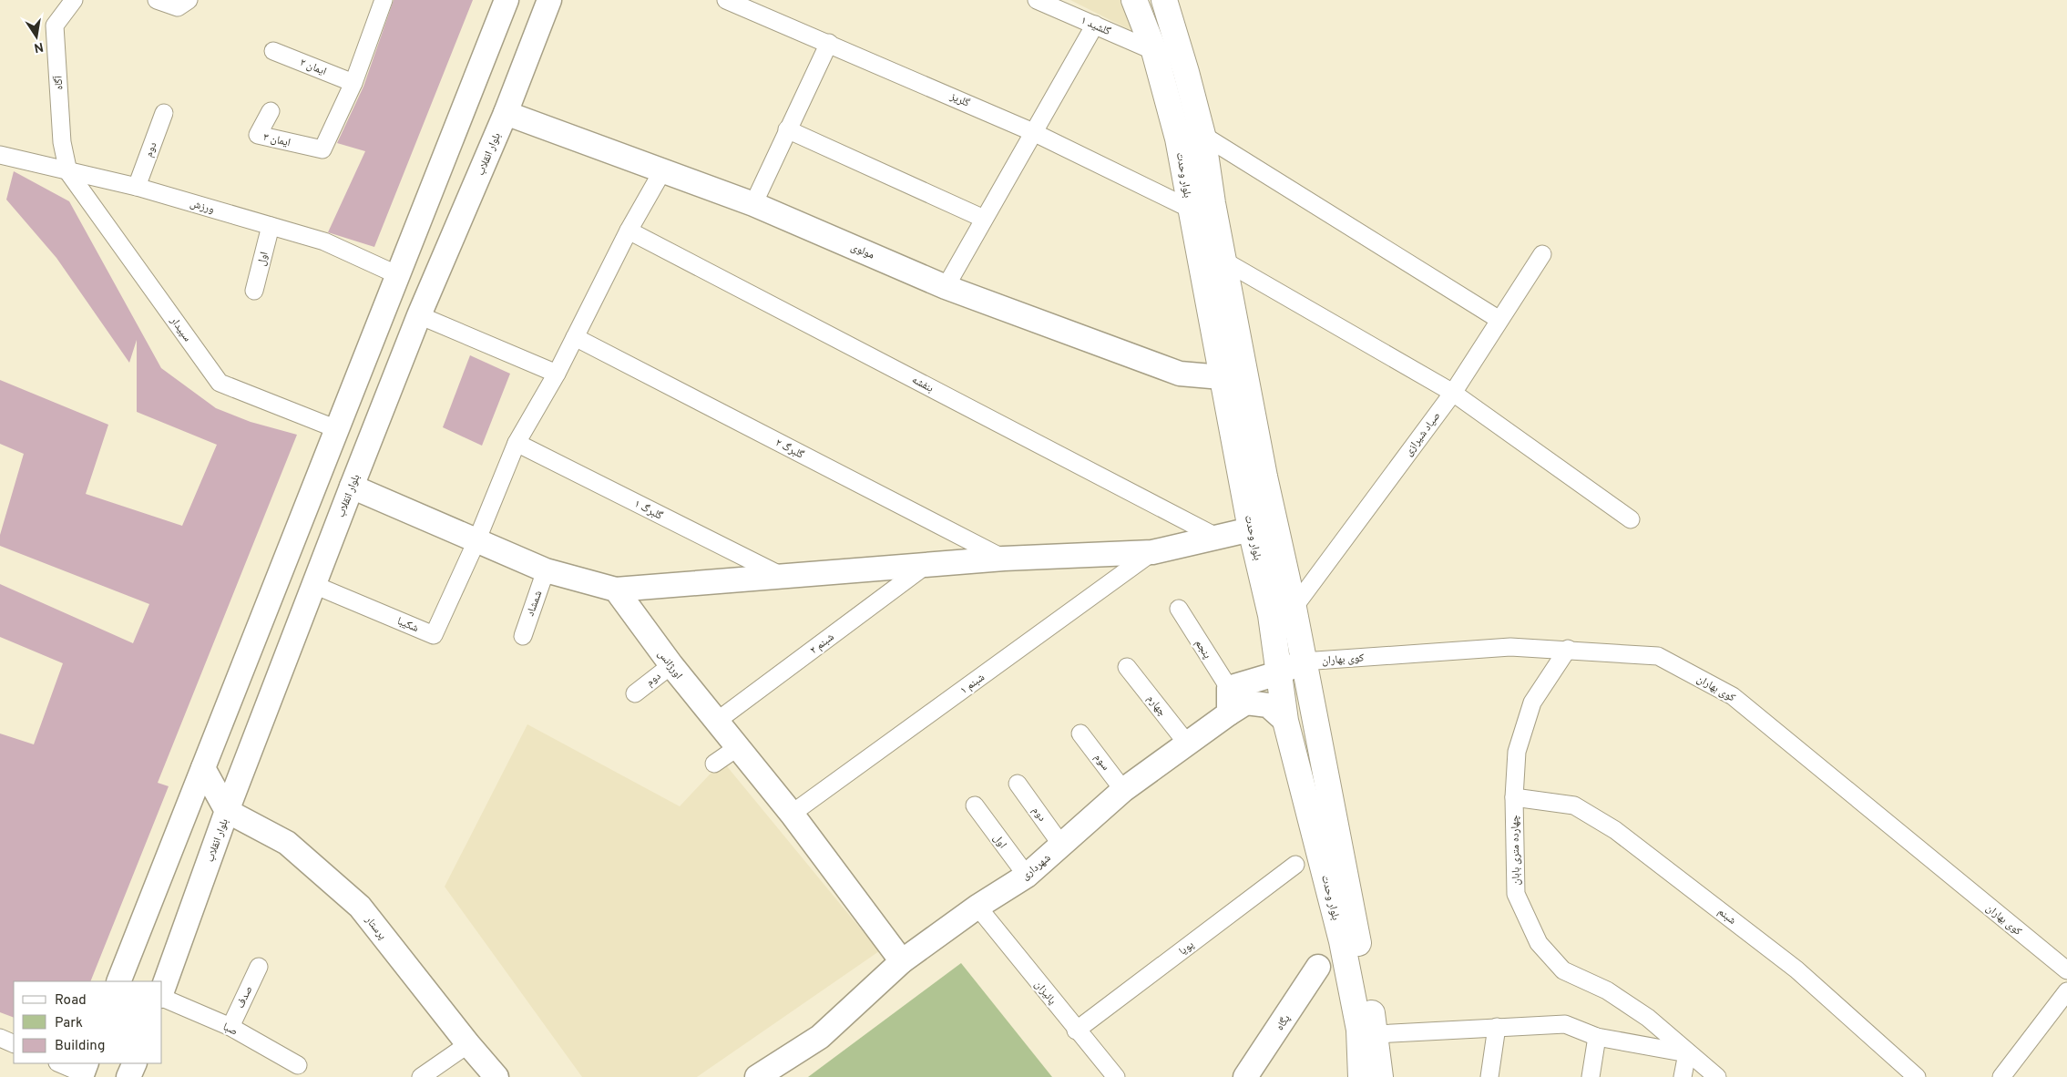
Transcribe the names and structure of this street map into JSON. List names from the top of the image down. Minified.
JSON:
{"streets":{"main road":["بلوار وحدت"],"street":["گلشید ۱","ایمان ۲","آگاه","گلریز","ایمان ۳","دوم","بلوار انقلاب","ورزش","مولوی","اول","سپیدار","بنفشه","صیاد شیرازی","گلبرگ ۲","گلبرگ ۱","شمشاد","شکیبا","شبنم ۲","پنجم","کوی بهاران","اورژانس","شبنم ۱","چهارم","سوم","چهارده متری بابان","شهرداری","شبنم","پرستار","پویا","پائیزان","صدف","پگاه","صبا"]},"crossings":[["گلشید ۱","بلوار وحدت"],["ایمان ۲","ایمان ۳"],["آگاه","ورزش"],["آگاه","سپیدار"],["گلریز","بلوار وحدت"],["دوم","ورزش"],["دوم","اورژانس"],["دوم","شهرداری"],["بلوار انقلاب","مولوی"],["بلوار انقلاب","شکیبا"],["بلوار انقلاب","پرستار"],["بلوار وحدت","مولوی"],["بلوار وحدت","صیاد شیرازی"],["بلوار وحدت","کوی بهاران"],["بلوار وحدت","شهرداری"],["ورزش","اول"],["ورزش","سپیدار"],["اول","شهرداری"],["شبنم ۲","اورژانس"],["کوی بهاران","چهارده متری بابان"],["اورژانس","شبنم ۱"],["اورژانس","شهرداری"],["چهارم","شهرداری"],["سوم","شهرداری"],["چهارده متری بابان","شبنم"],["شهرداری","پائیزان"],["پویا","پائیزان"],["صدف","صبا"]],"legend":["Road","Park","Building"],"north":"bottom"}
